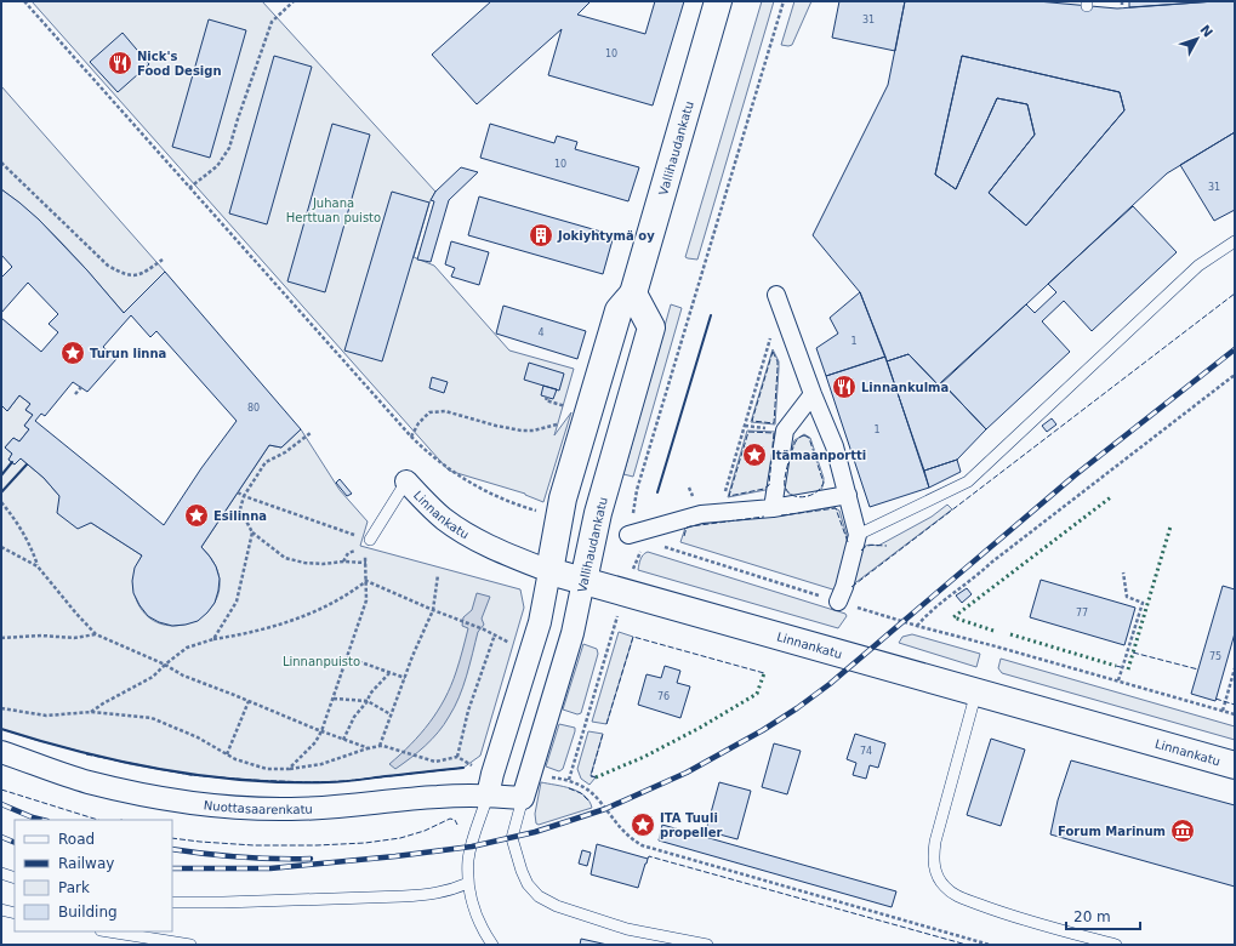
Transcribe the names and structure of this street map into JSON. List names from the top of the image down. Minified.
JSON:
{"streets":{"street":["Vallihaudankatu","Linnankatu","Nuottasaarenkatu"]},"crossings":[["Vallihaudankatu","Linnankatu"],["Vallihaudankatu","Nuottasaarenkatu"]],"parks":["Juhana Herttuan puisto","Linnanpuisto"],"places":{"restaurant":["Nick's Food Design","Linnankulma"],"building":["Jokiyhtymä oy"],"place":["Turun linna","Itämaanportti","Esilinna","ITA Tuuli propeller"],"museum":["Forum Marinum"]},"house_numbers":["31","10","10","31","4","1","80","1","77","75","76","74"],"legend":["Road","Railway","Park","Building"],"scale_bar":"20 m","north":"top right"}
